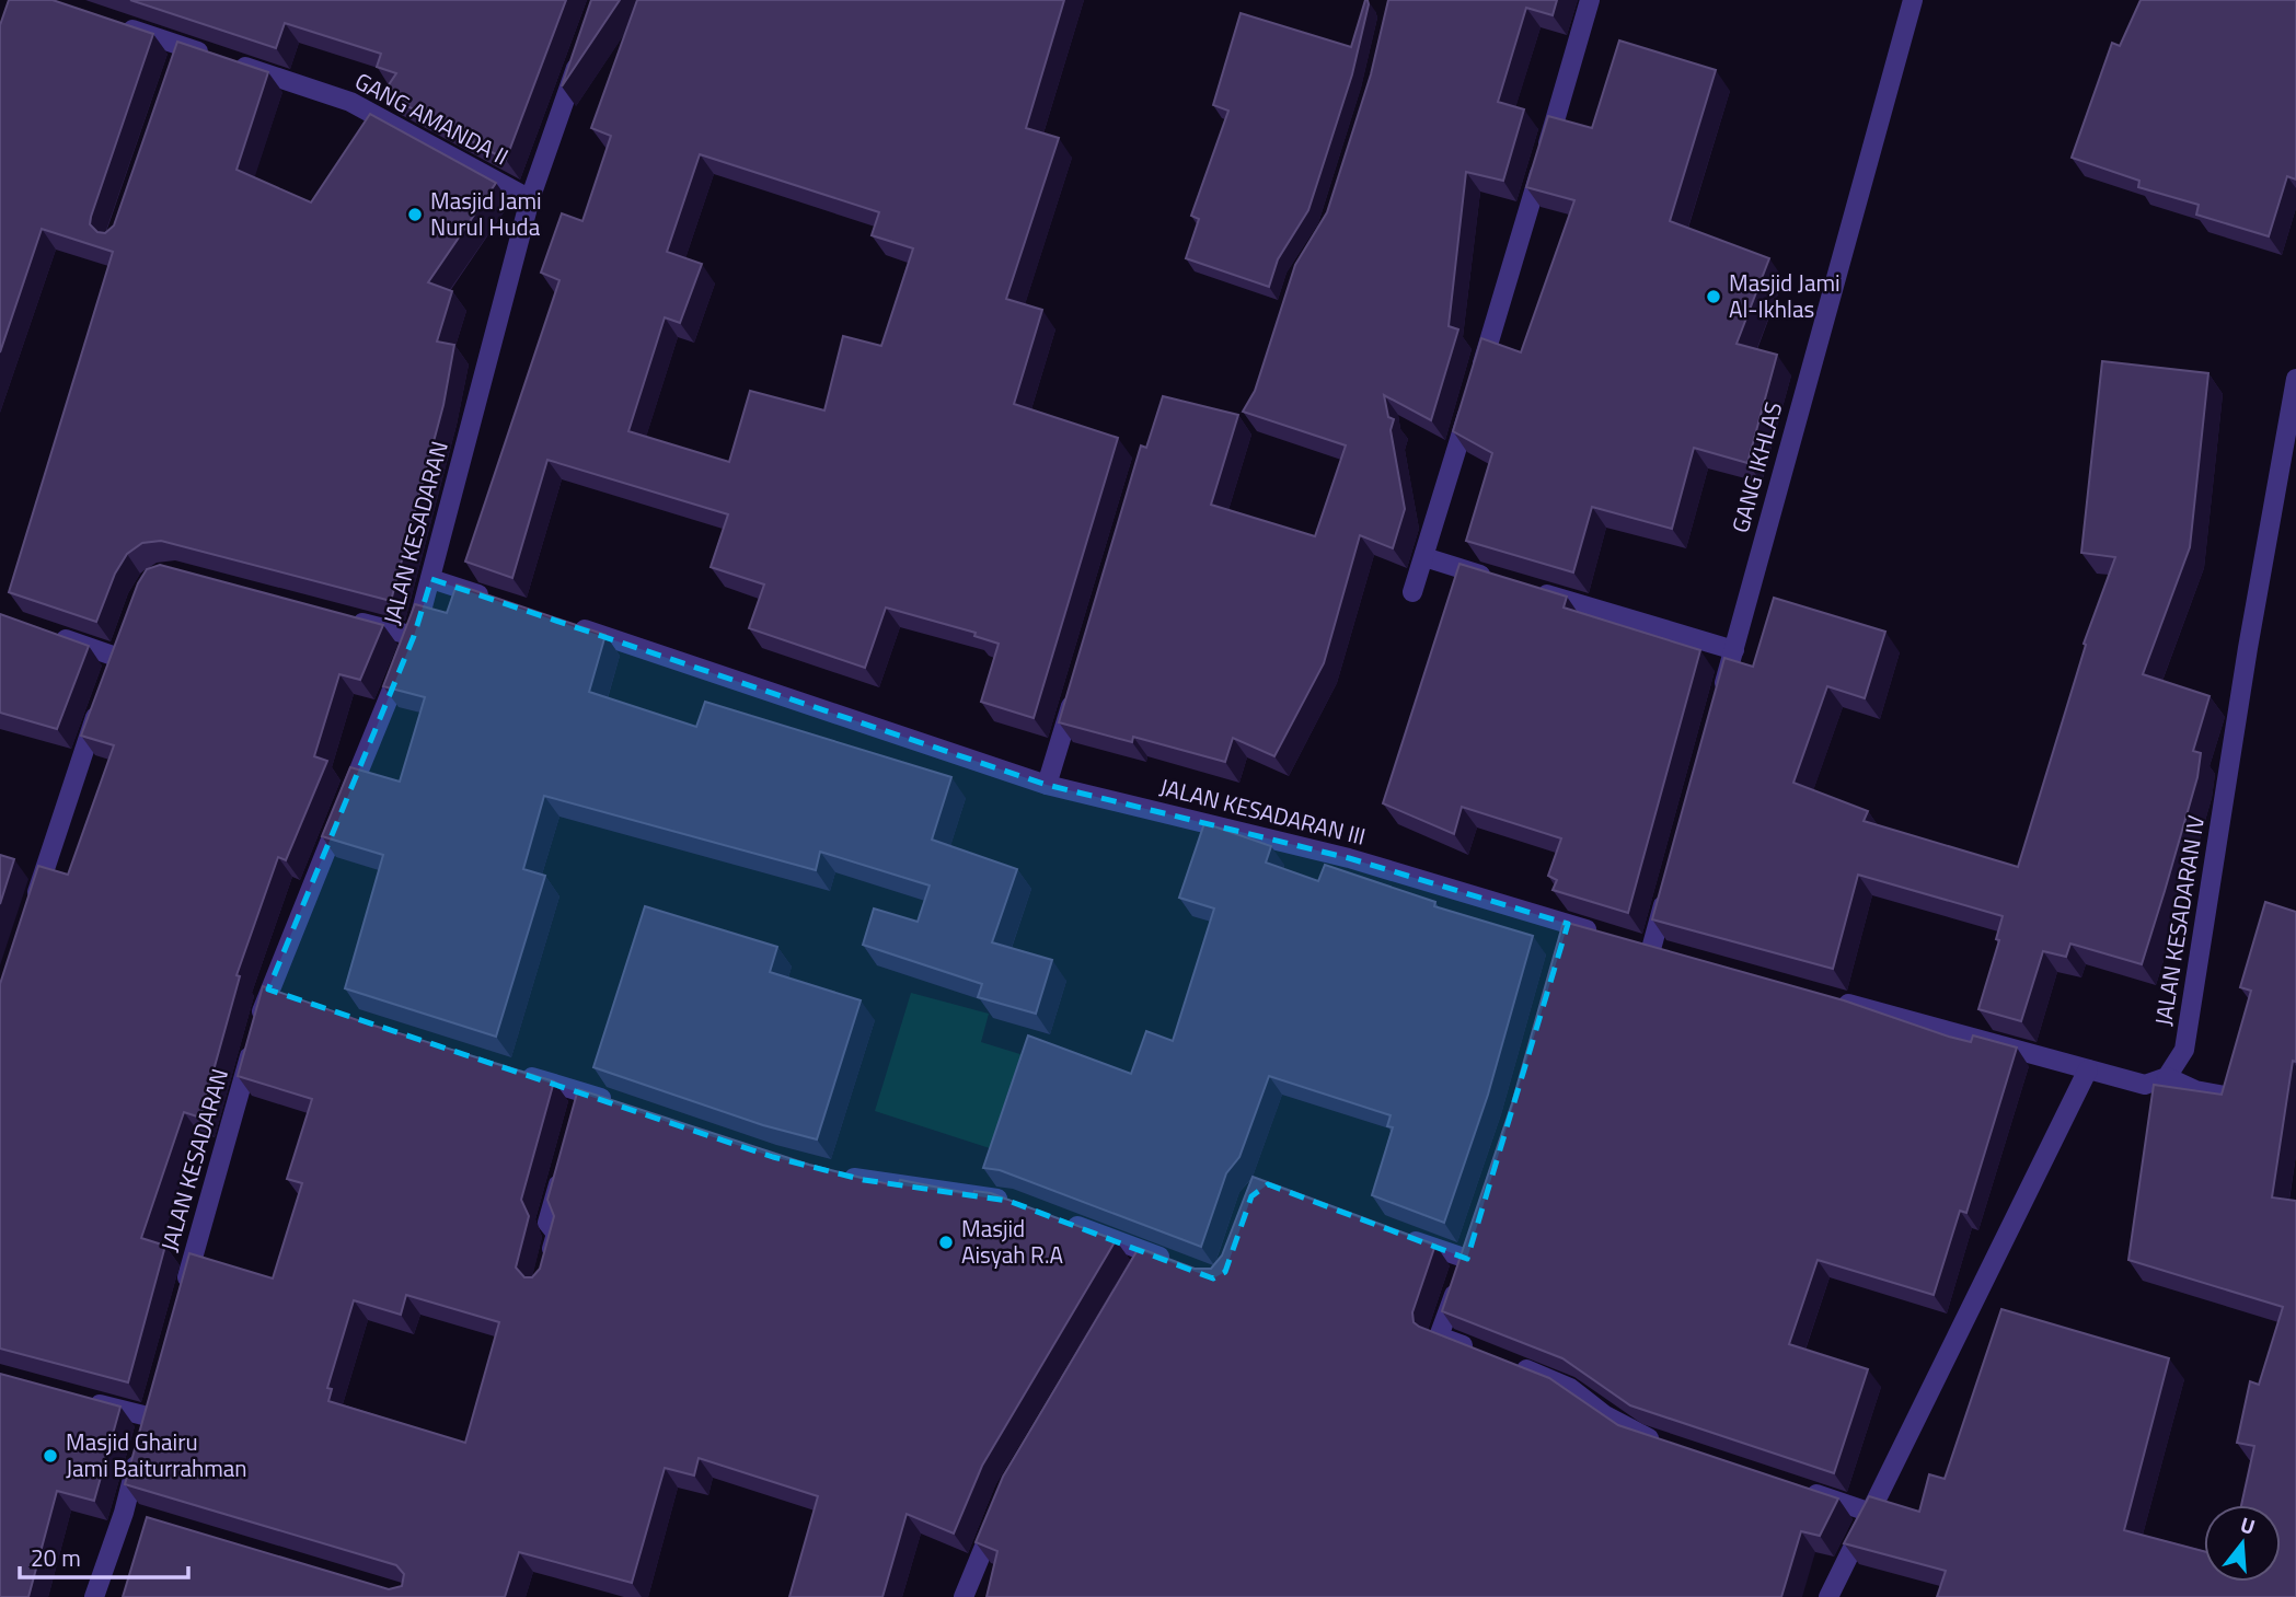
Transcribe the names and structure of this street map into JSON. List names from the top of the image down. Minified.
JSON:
{"streets":{"street":["GANG AMANDA II","GANG IKHLAS","JALAN KESADARAN","JALAN KESADARAN III","JALAN KESADARAN IV"]},"crossings":[["GANG AMANDA II","JALAN KESADARAN"]],"places":["Masjid Jami Nurul Huda","Masjid Jami Al-Ikhlas","Masjid Aisyah R.A","Masjid Ghairu Jami Baiturrahman"],"scale_bar":"20 m","north":"top"}
